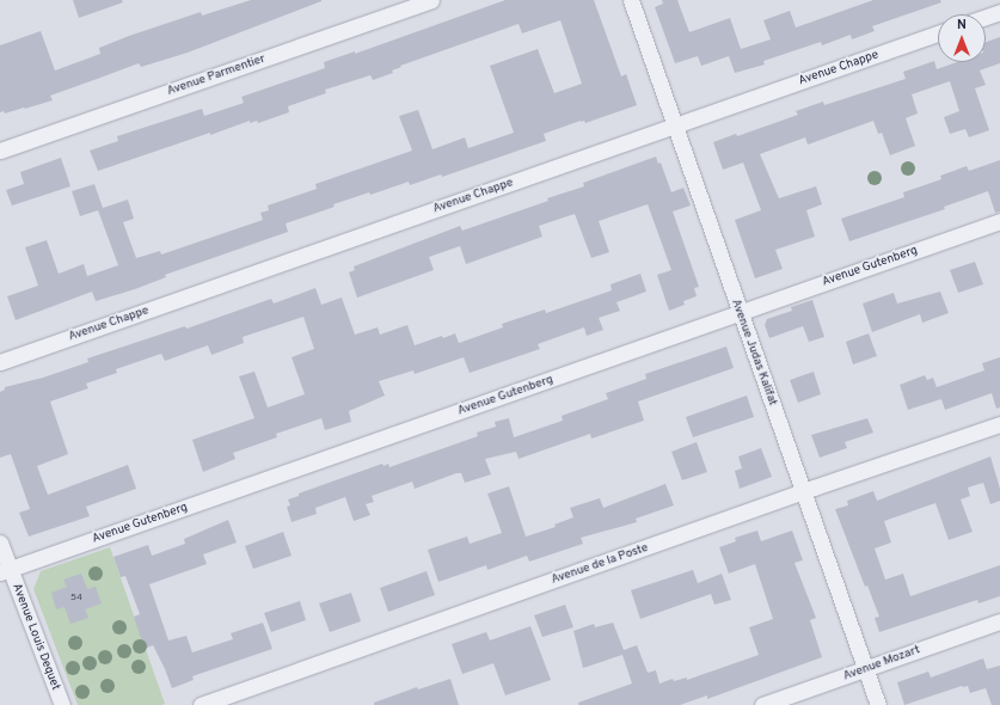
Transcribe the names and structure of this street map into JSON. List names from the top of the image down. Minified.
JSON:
{"streets":{"street":["Avenue Chappe","Avenue Parmentier","Avenue Gutenberg","Avenue Judas Kalifat","Avenue de la Poste","Avenue Louis Dequet","Avenue Mozart"]},"crossings":[["Avenue Chappe","Avenue Judas Kalifat"],["Avenue Gutenberg","Avenue Judas Kalifat"],["Avenue Gutenberg","Avenue Louis Dequet"],["Avenue Judas Kalifat","Avenue de la Poste"],["Avenue Judas Kalifat","Avenue Mozart"]],"house_numbers":["54"],"north":"top"}
